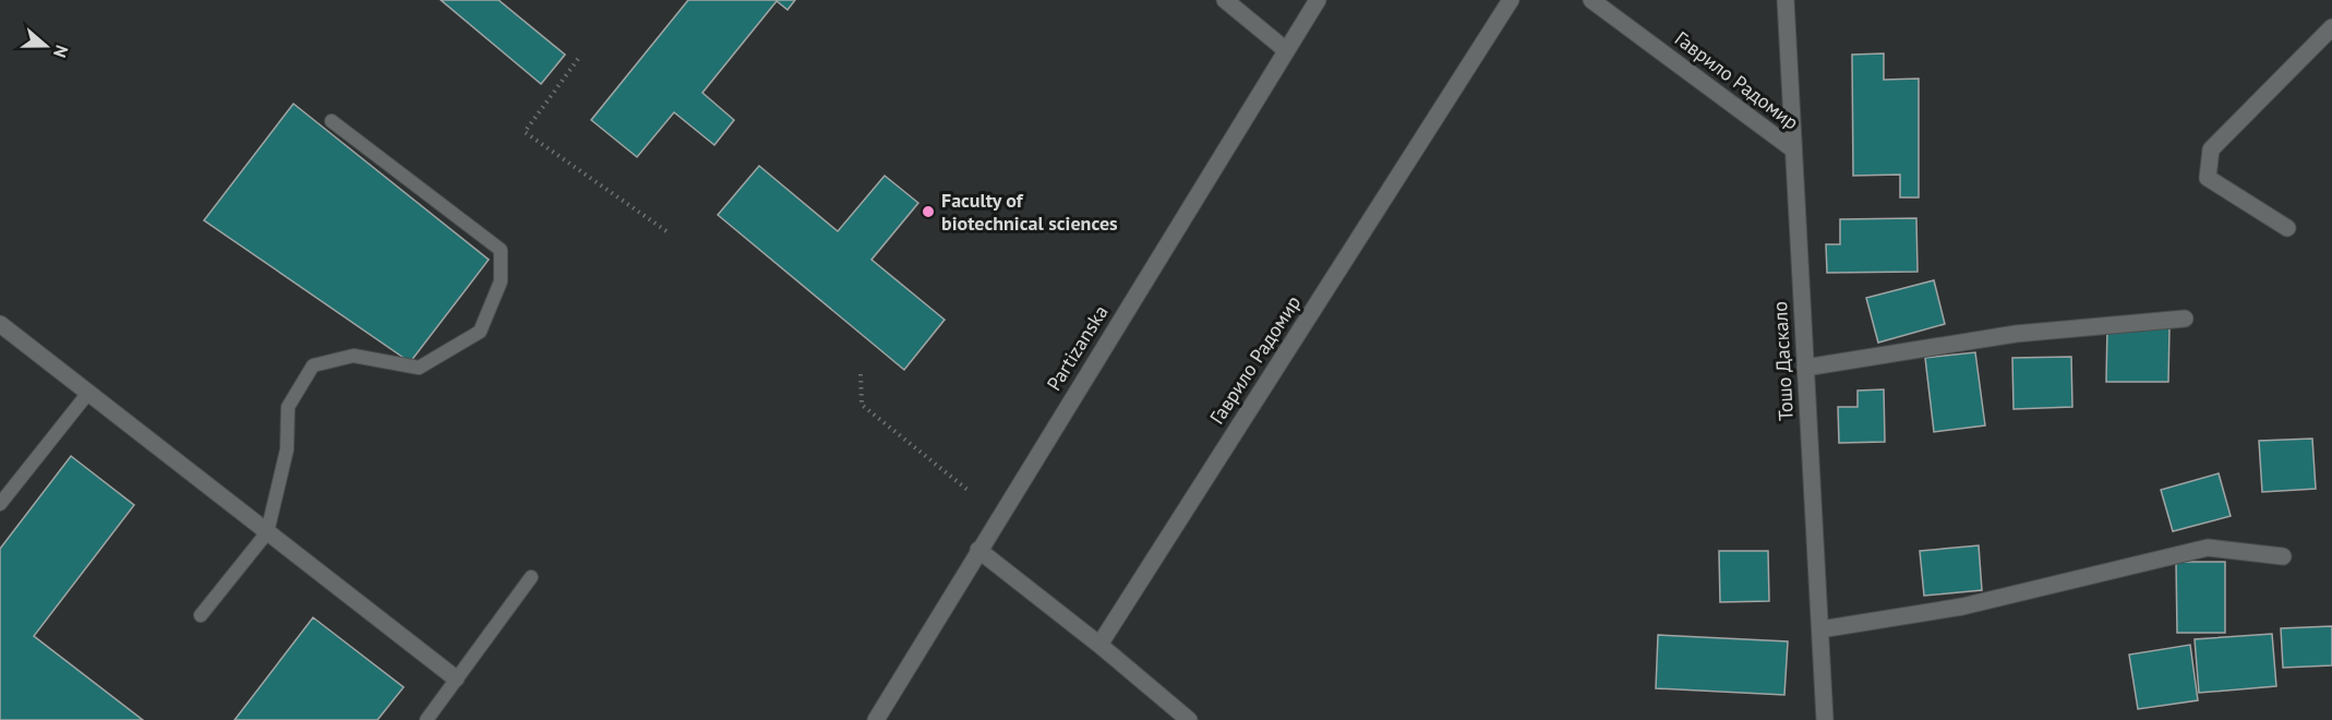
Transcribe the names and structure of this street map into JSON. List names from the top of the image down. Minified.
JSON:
{"streets":{"street":["Гаврило Радомир","Partizanska","Тошо Даскало"]},"crossings":[["Гаврило Радомир","Тошо Даскало"]],"places":["Faculty of biotechnical sciences"],"north":"right"}
